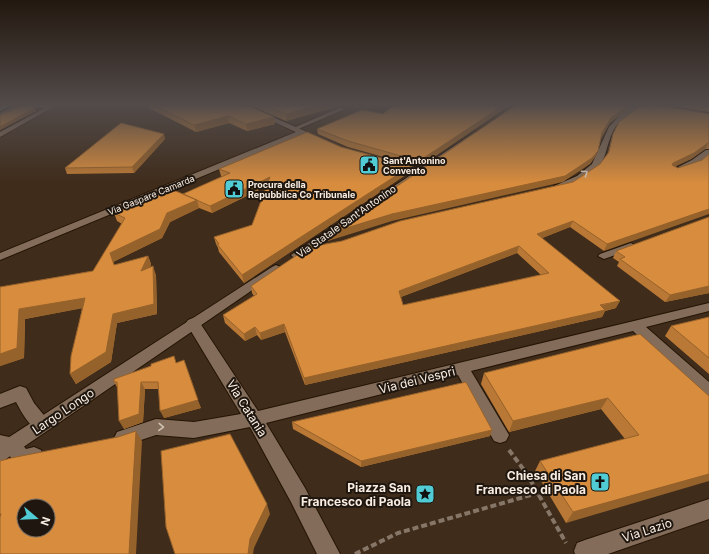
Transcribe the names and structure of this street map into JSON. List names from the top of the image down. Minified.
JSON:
{"streets":{"street":["Via Gaspare Camarda","Via Statale Sant'Antonino","Via dei Vespri","Via Catania","Largo Longo","Via Lazio"]},"crossings":[["Via Statale Sant'Antonino","Via Catania"],["Via Statale Sant'Antonino","Largo Longo"],["Via dei Vespri","Via Catania"]],"places":{"public building":["Sant'Antonino Convento","Procura della Repubblica Co Tribunale"],"church":["Chiesa di San Francesco di Paola"],"place":["Piazza San Francesco di Paola"]},"north":"right"}
